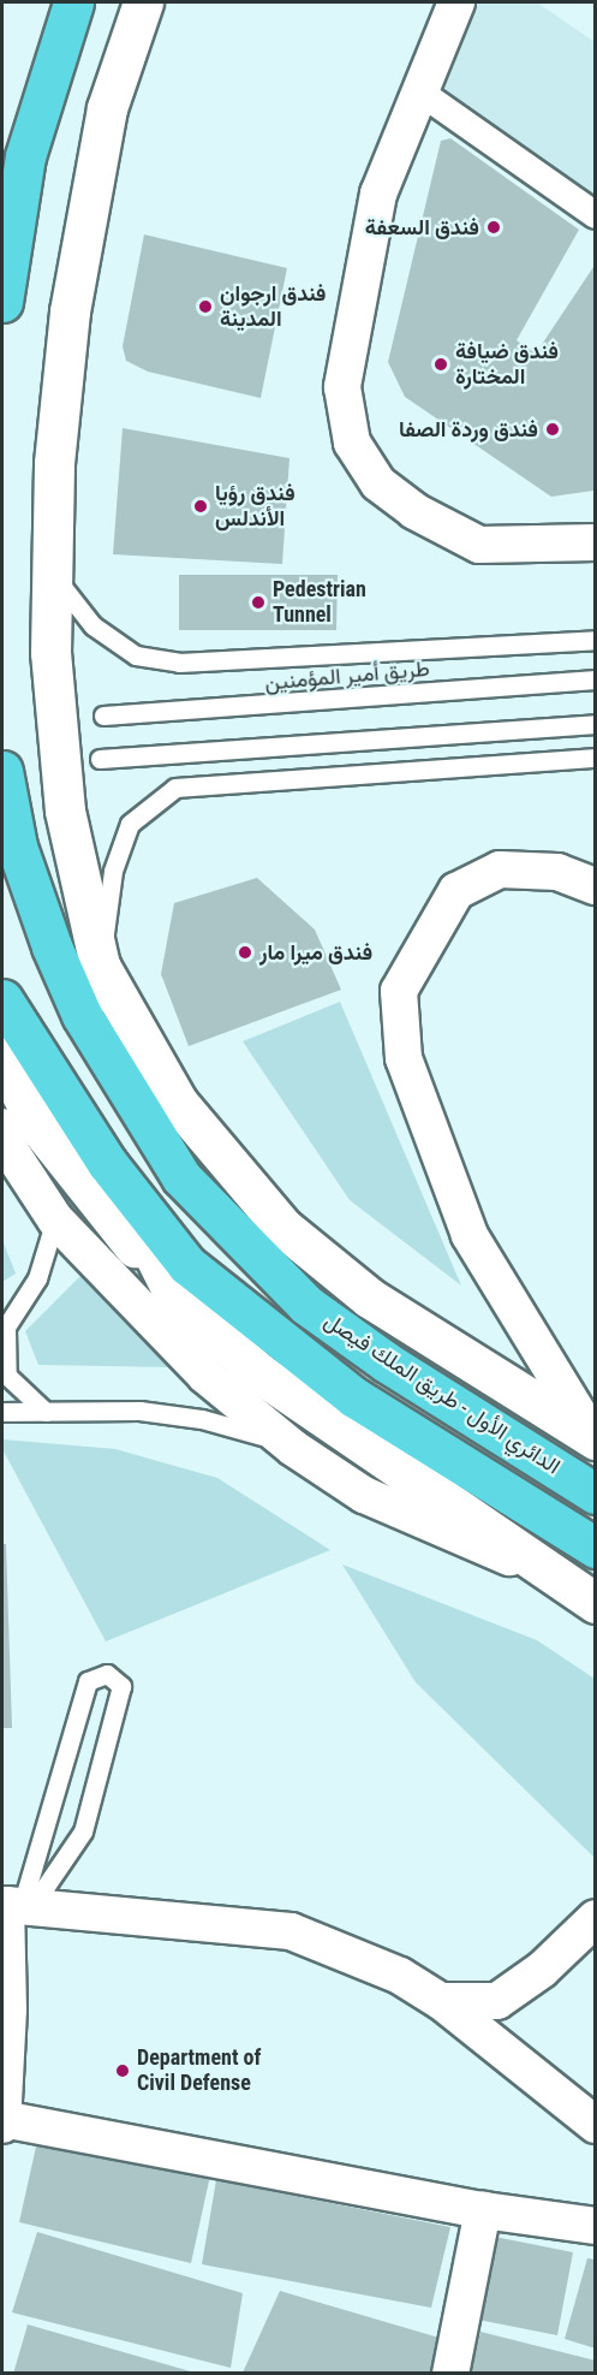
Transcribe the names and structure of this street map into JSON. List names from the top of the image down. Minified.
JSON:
{"streets":{"highway":["الدائري الأول - طريق الملك فيصل"],"lane":["طريق أمير المؤمنين"]},"places":["فندق السعفة","فندق ارجوان المدينة","فندق ضيافة المختارة","فندق وردة الصفا","فندق رؤيا الأندلس","Pedestrian Tunnel","فندق ميرا مار","Department of Civil Defense"]}
